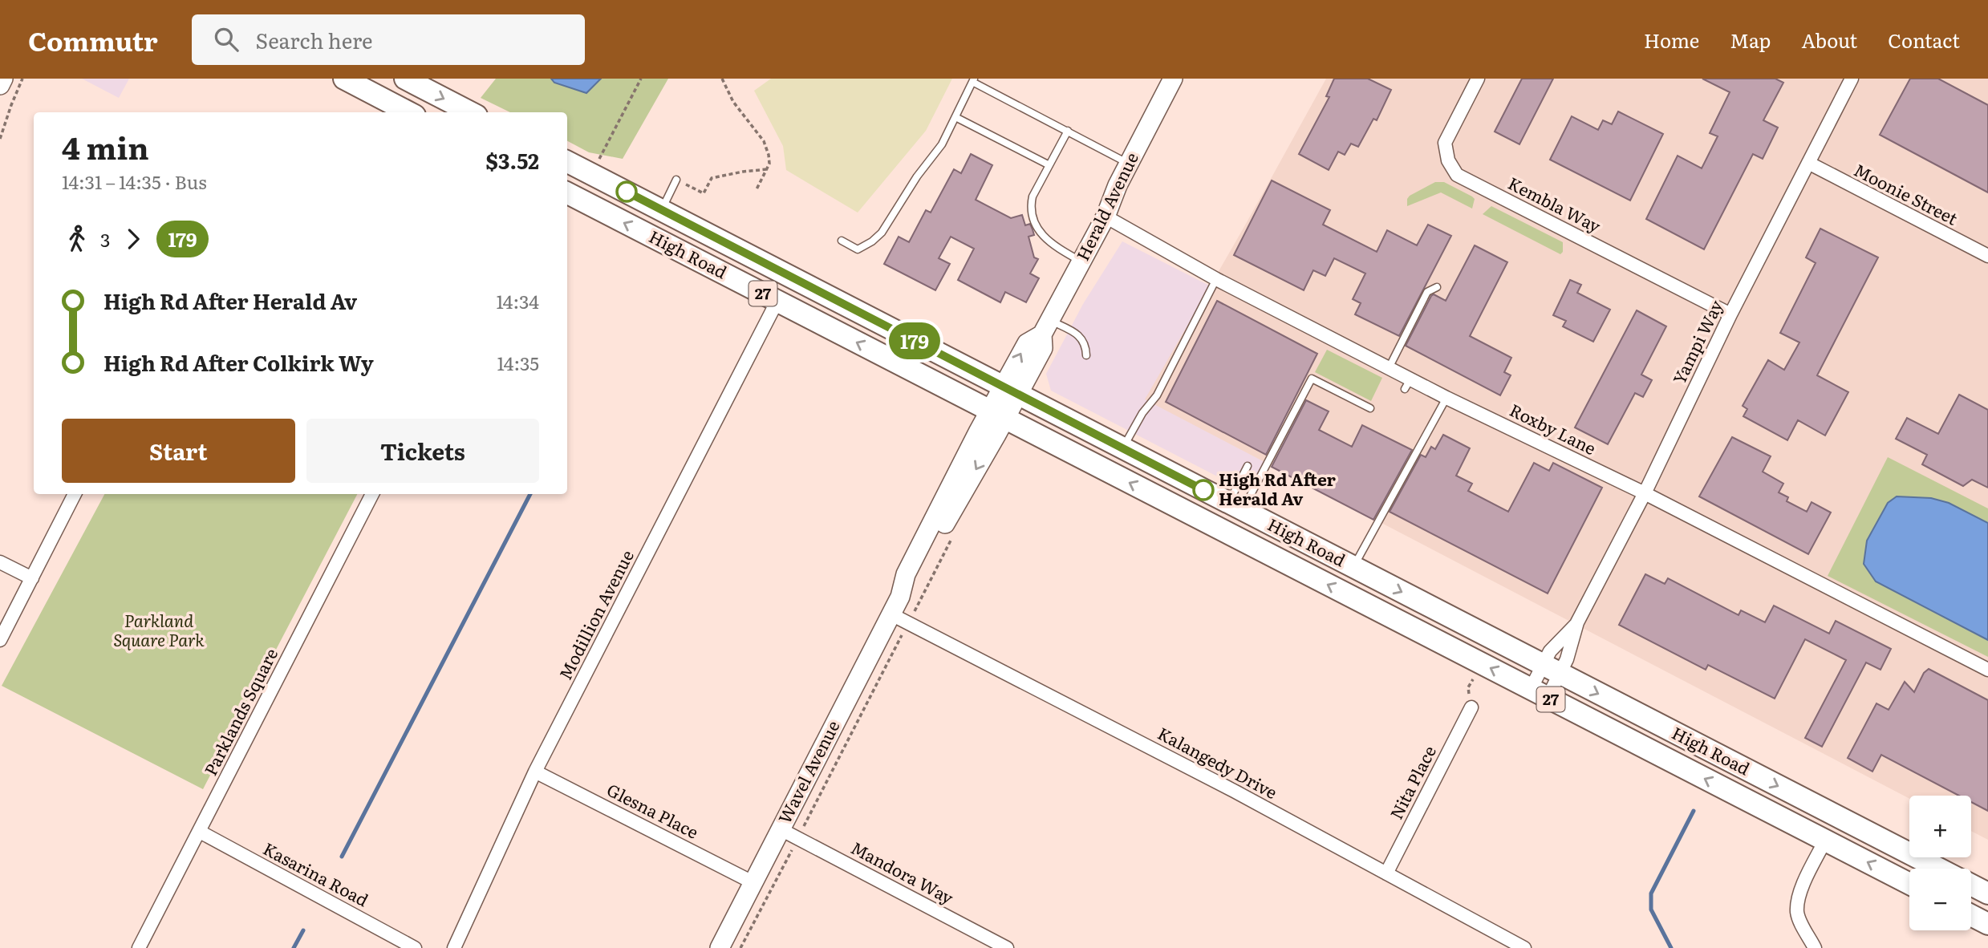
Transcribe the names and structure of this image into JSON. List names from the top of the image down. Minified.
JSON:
{"streets":{"main road":["High Road","27"],"street":["Moonie Street","Kembla Way","Herald Avenue","Yampi Way","Roxby Lane","Modillion Avenue","Parklands Square","Kalangedy Drive","Wavel Avenue","Nita Place","Glesna Place","Mandora Way","Kasarina Road"]},"crossings":[["Moonie Street","Yampi Way"],["Kembla Way","Yampi Way"],["Herald Avenue","High Road"],["Herald Avenue","Roxby Lane"],["Herald Avenue","Wavel Avenue"],["High Road","Yampi Way"],["High Road","Modillion Avenue"],["High Road","Wavel Avenue"],["Yampi Way","Roxby Lane"],["Modillion Avenue","Glesna Place"],["Parklands Square","Kasarina Road"],["Kalangedy Drive","Wavel Avenue"],["Kalangedy Drive","Nita Place"],["Wavel Avenue","Glesna Place"],["Wavel Avenue","Mandora Way"]],"parks":["Parkland Square Park"],"places":["High Rd After Herald Av"],"lines":["bus line 179"],"page":{"header":"Commutr","search":"Search here","nav":["Home","Map","About","Contact"],"on_map":"179","heading":["4 min","14:31 – 14:35 · Bus","$3.52"],"legs":["3","179"],"list":[{"name":"High Rd After Herald Av","value":"14:34"},{"name":"High Rd After Colkirk Wy","value":"14:35"}],"buttons":["Start","Tickets"],"map_buttons":["+","−"]}}
